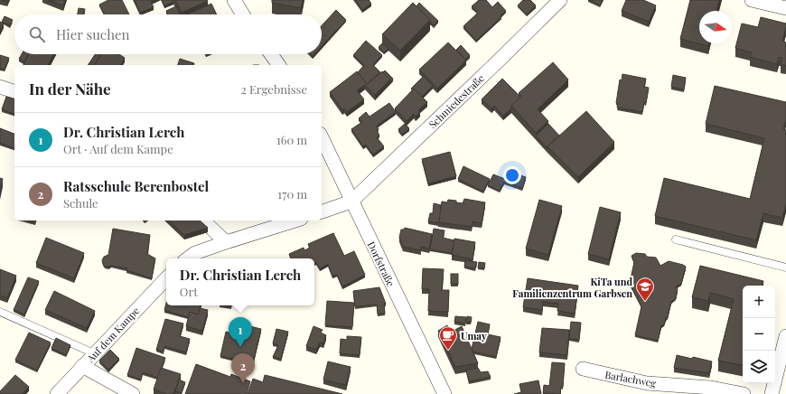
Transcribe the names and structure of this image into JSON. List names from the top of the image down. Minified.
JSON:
{"streets":{"street":["Schmiedestraße","Dorfstraße","Auf dem Kampe","Barlachweg"]},"crossings":[["Schmiedestraße","Dorfstraße"]],"places":{"school or university":["KiTa und Familienzentrum Garbsen"],"cafe":["Umay"]},"north":"right","page":{"search":"Hier suchen","heading":["In der Nähe","2 Ergebnisse"],"list":[{"mark":"1","name":"Dr. Christian Lerch","note":"Ort · Auf dem Kampe","value":"160 m"},{"mark":"2","name":"Ratsschule Berenbostel","note":"Schule","value":"170 m"}],"popup":["Dr. Christian Lerch","Ort"],"map_buttons":["+","−"],"pins":["1","2"]}}
